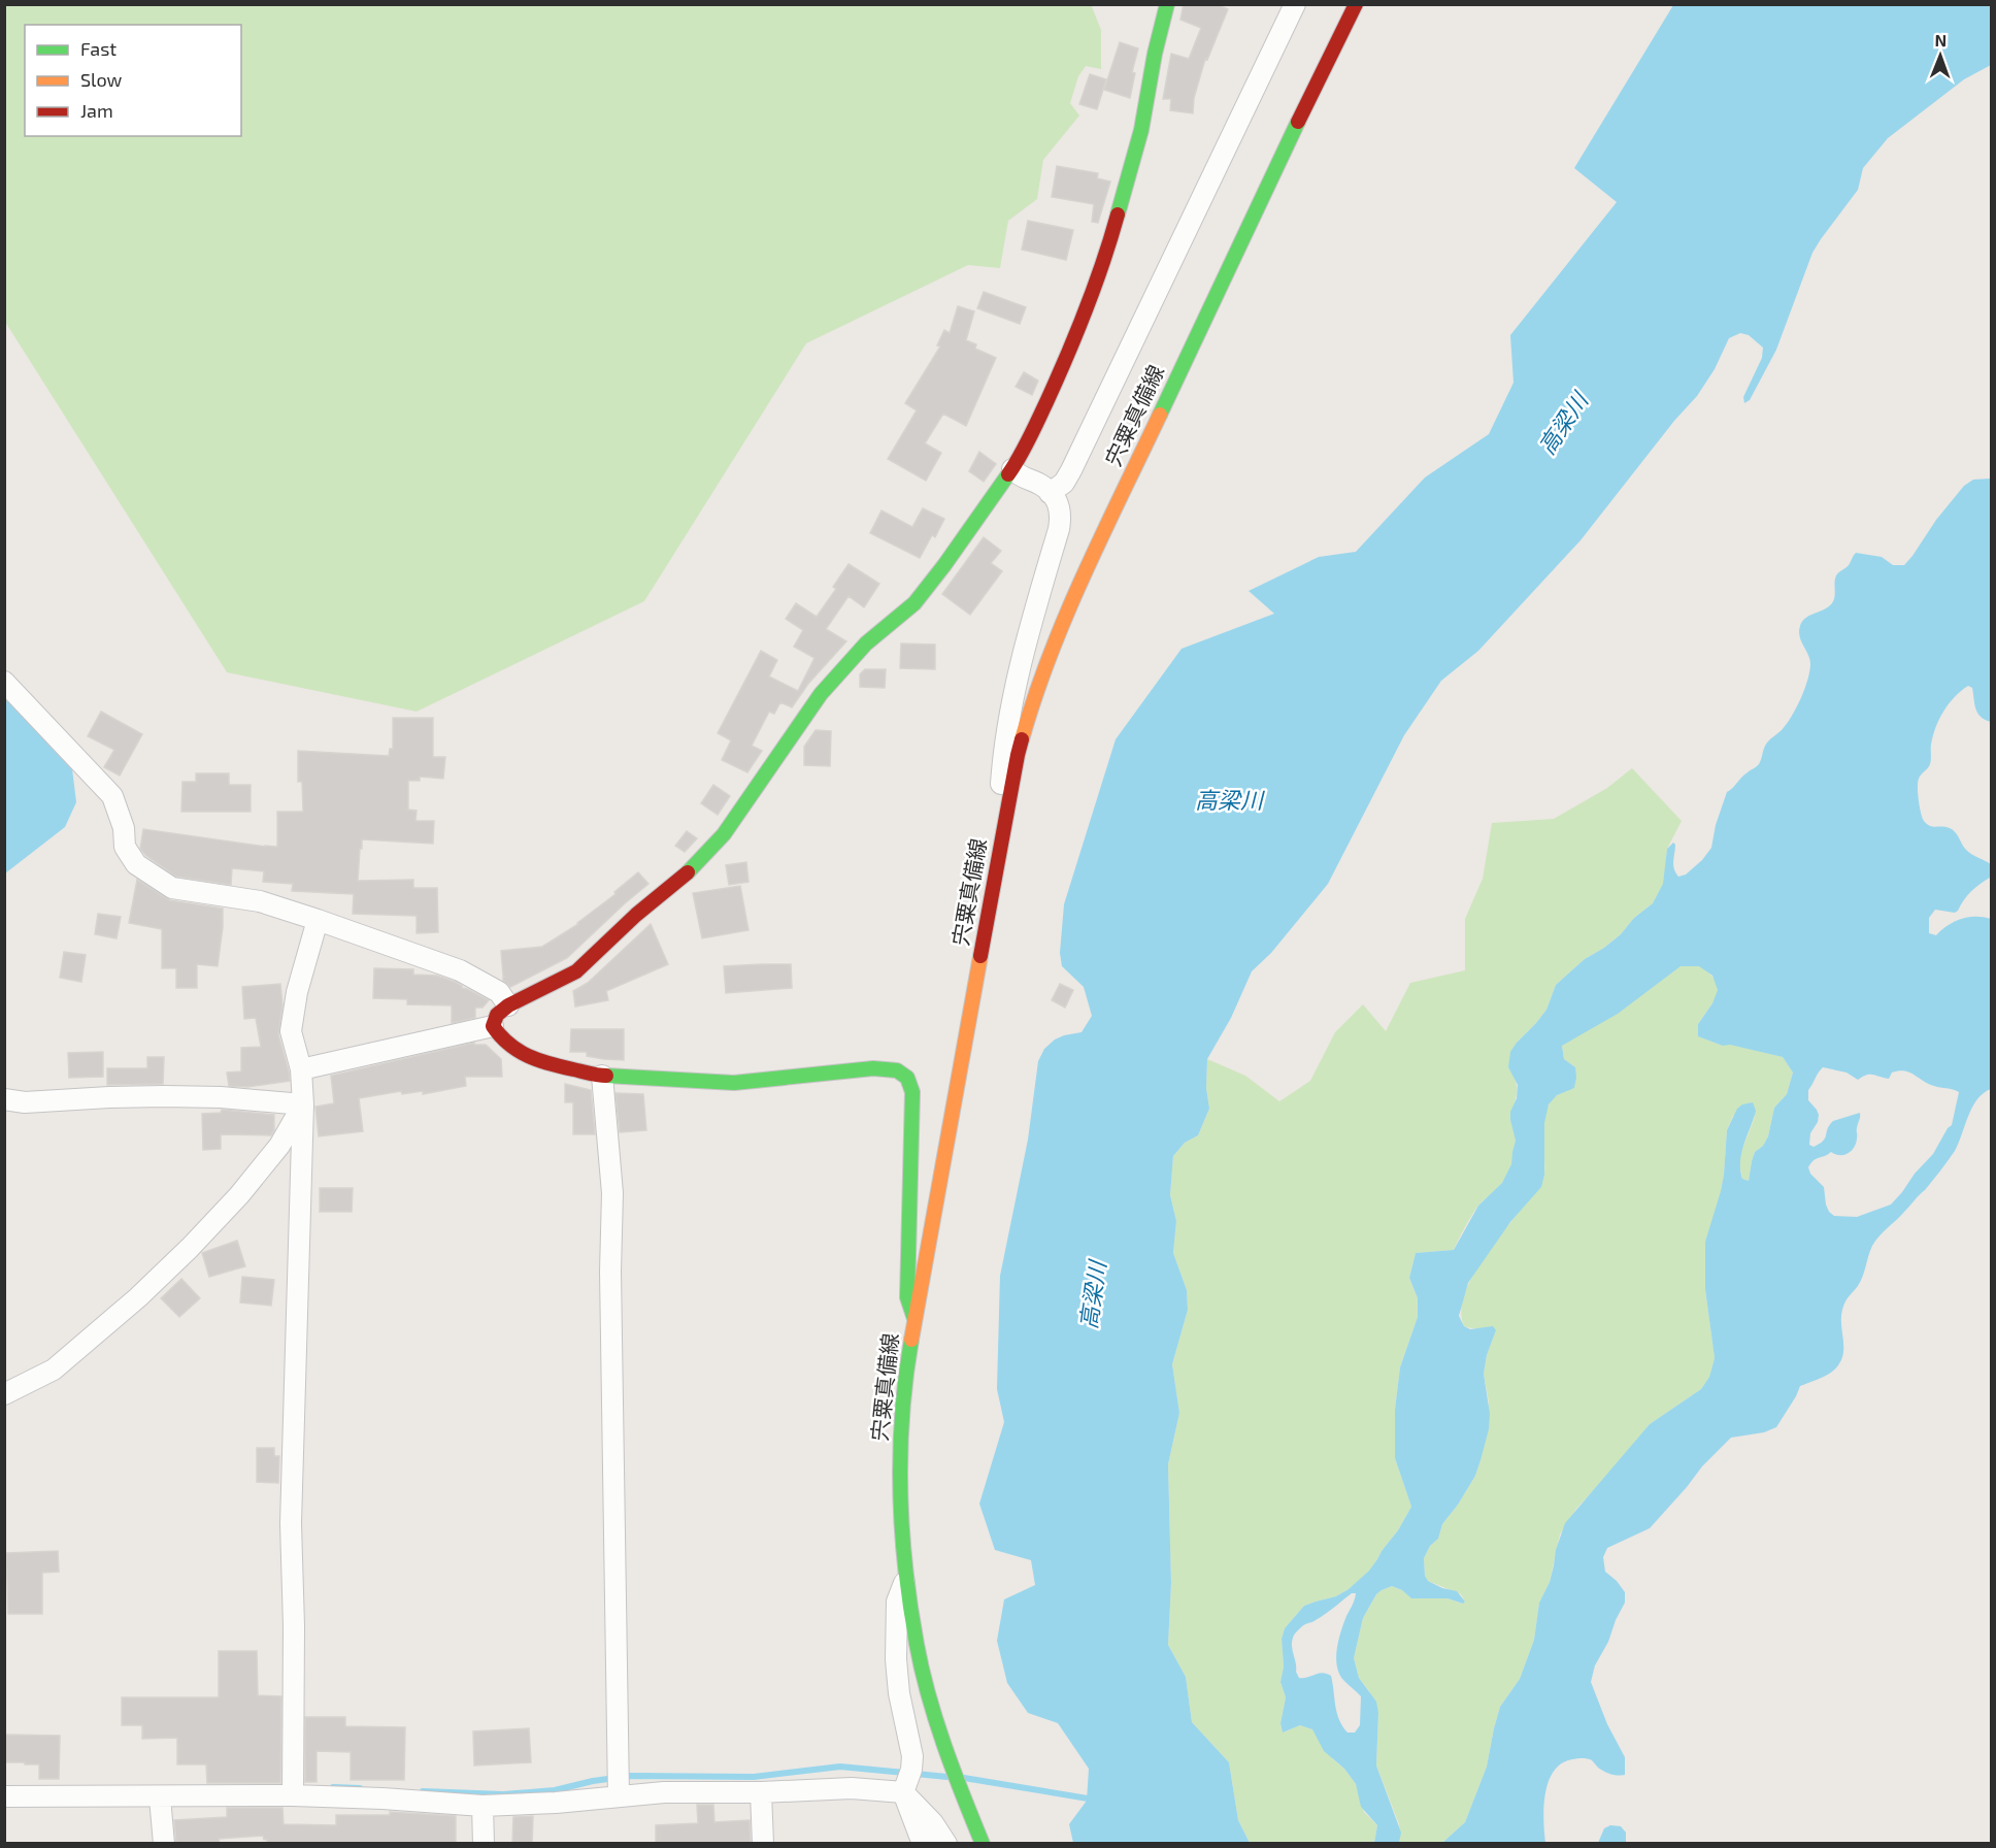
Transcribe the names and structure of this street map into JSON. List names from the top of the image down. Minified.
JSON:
{"streets":{"street":["宍粟真備線"]},"water":["高梁川"],"legend":["Fast","Slow","Jam"],"north":"top"}
